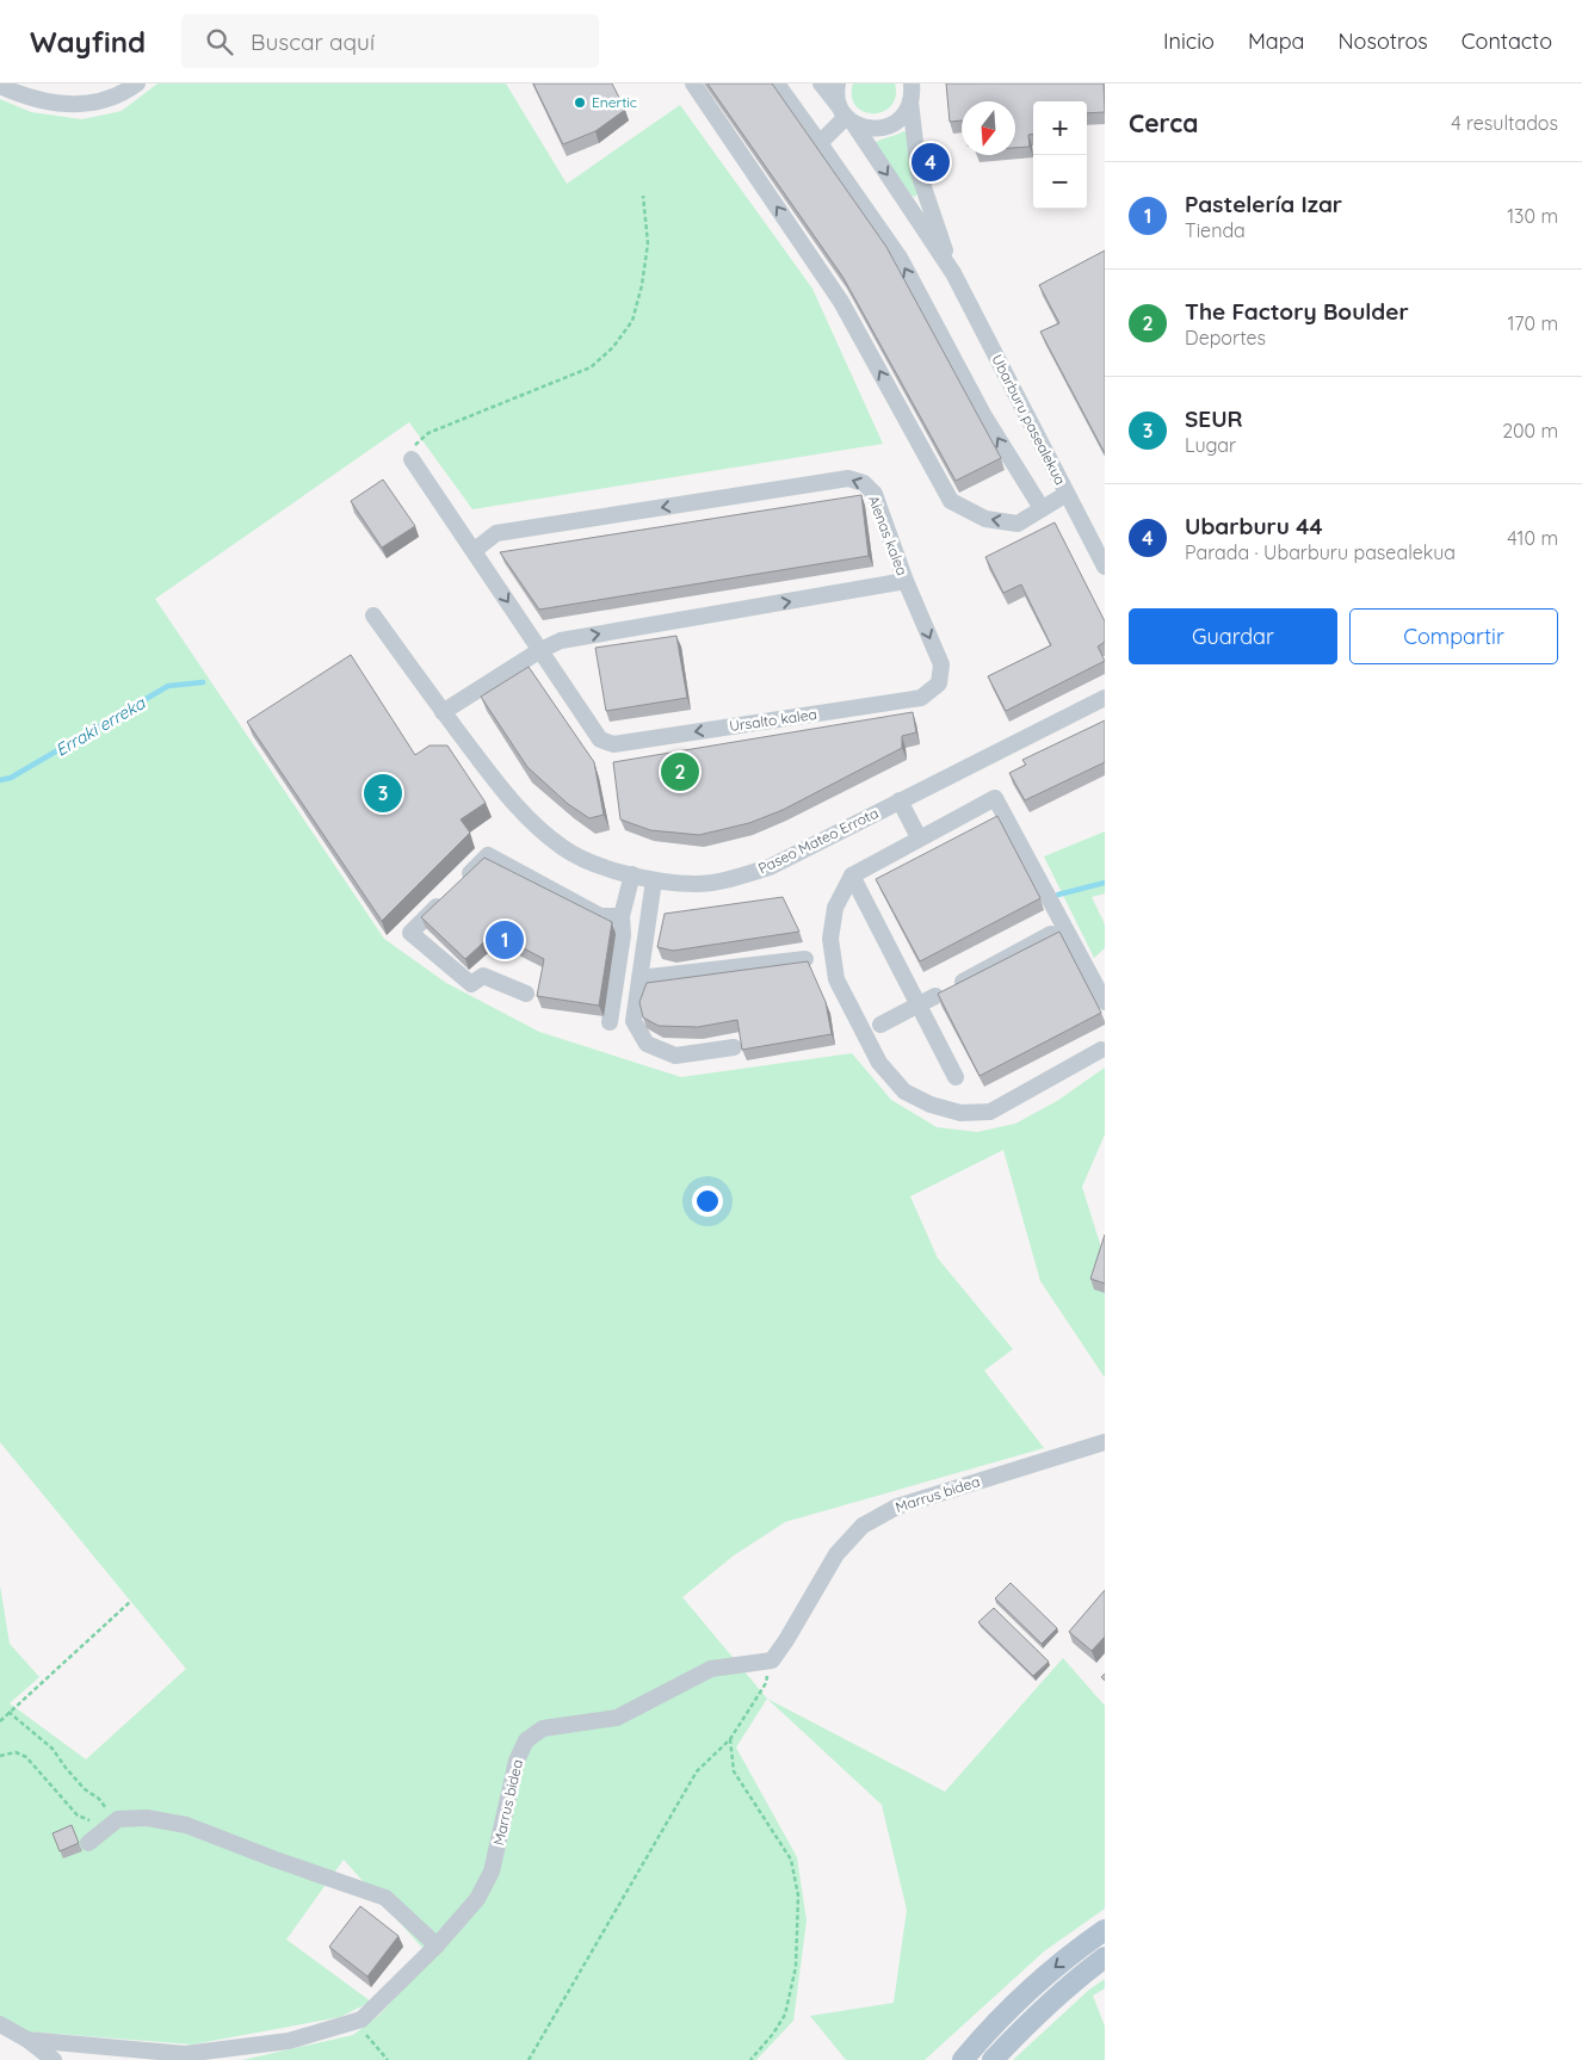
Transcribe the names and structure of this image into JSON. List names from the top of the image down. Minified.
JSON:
{"streets":{"street":["Ubarburu pasealekua","Aienas kalea","Ursalto kalea","Paseo Mateo Errota","Marrus bidea"]},"crossings":[["Aienas kalea","Ursalto kalea"]],"water":["Erraki erreka"],"places":["Enertic"],"north":"bottom","page":{"header":"Wayfind","search":"Buscar aquí","nav":["Inicio","Mapa","Nosotros","Contacto"],"heading":["Cerca","4 resultados"],"map_buttons":["+","−"],"pins":["4","2","3","1"],"list":[{"mark":"1","name":"Pastelería Izar","note":"Tienda","value":"130 m"},{"mark":"2","name":"The Factory Boulder","note":"Deportes","value":"170 m"},{"mark":"3","name":"SEUR","note":"Lugar","value":"200 m"},{"mark":"4","name":"Ubarburu 44","note":"Parada · Ubarburu pasealekua","value":"410 m"}],"buttons":["Guardar","Compartir"]}}
